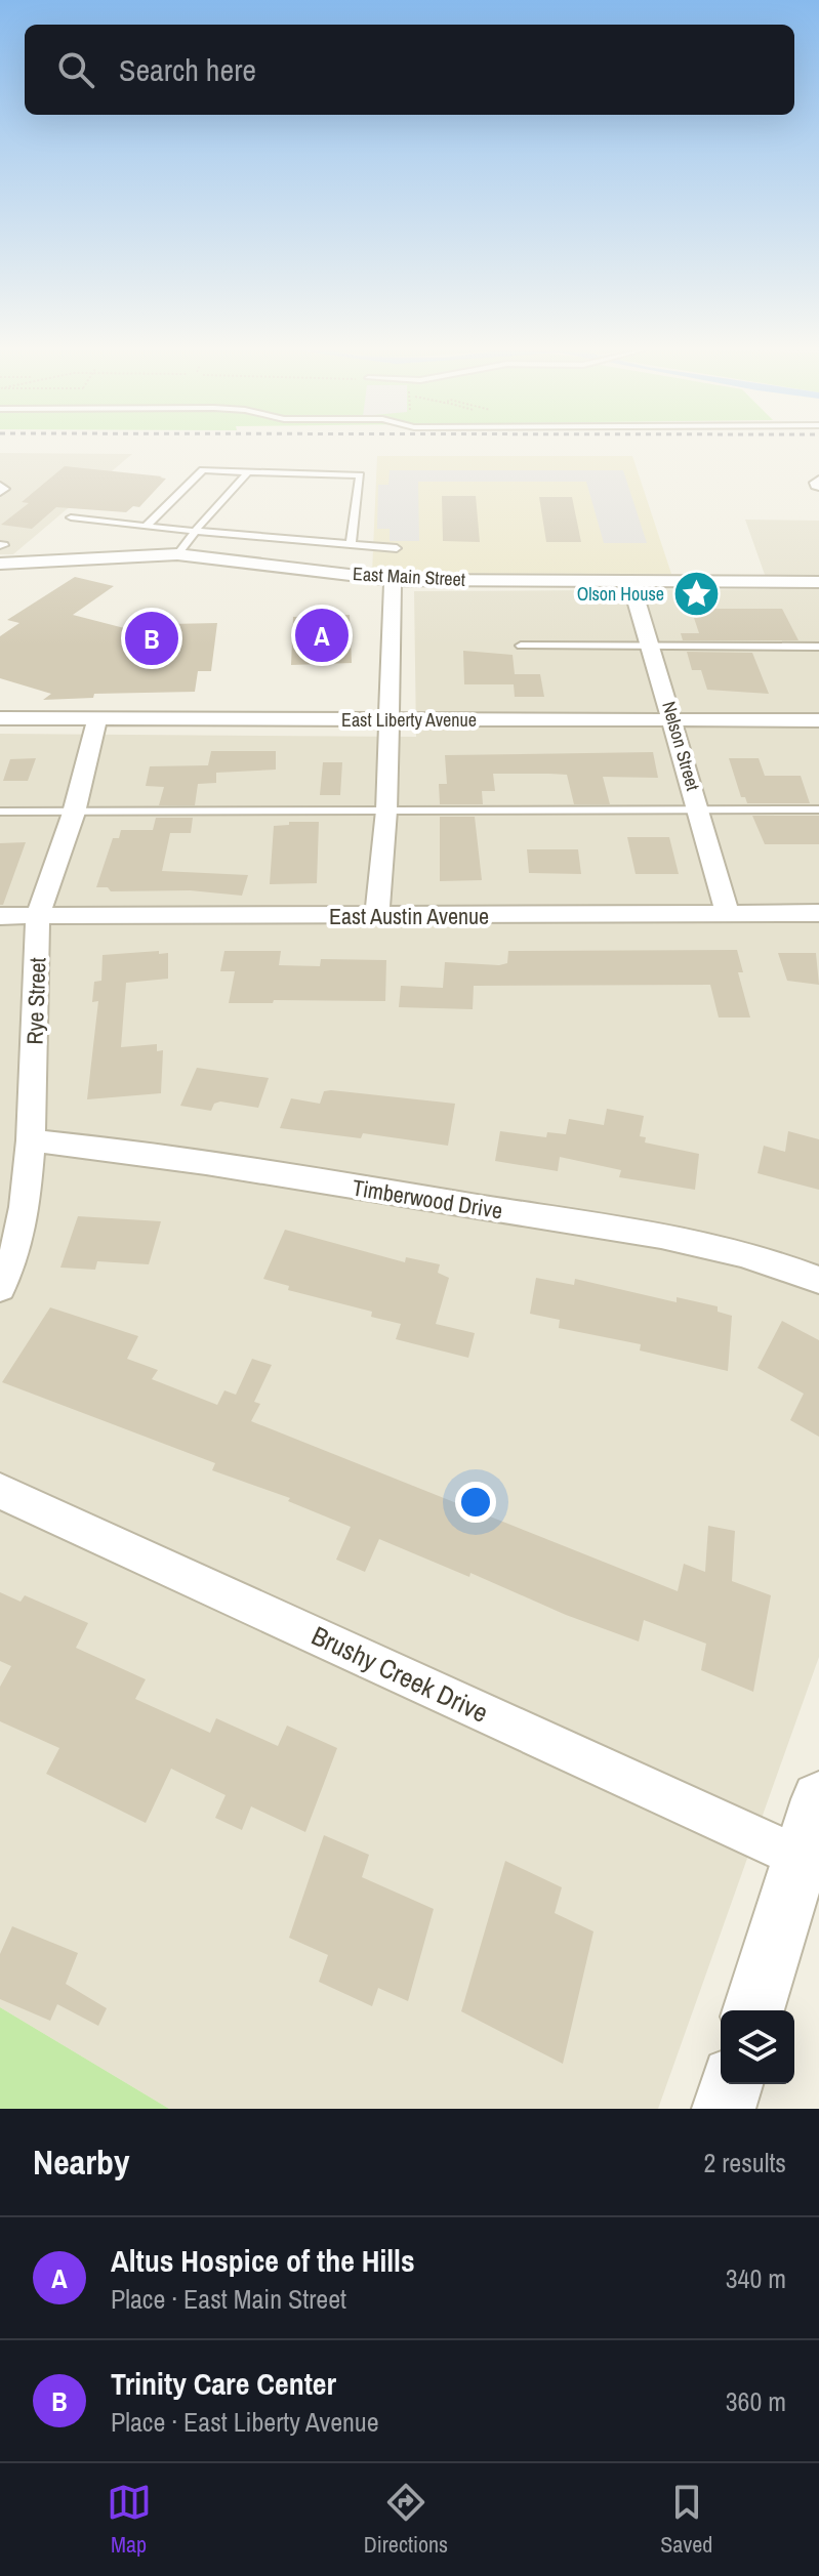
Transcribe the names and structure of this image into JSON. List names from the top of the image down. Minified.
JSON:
{"streets":{"street":["East Main Street","East Liberty Avenue","Nelson Street","East Austin Avenue","Rye Street","Timberwood Drive","Brushy Creek Drive"]},"crossings":[["East Main Street","Nelson Street"],["East Liberty Avenue","Nelson Street"],["East Liberty Avenue","Rye Street"],["Nelson Street","East Austin Avenue"],["East Austin Avenue","Rye Street"],["Rye Street","Timberwood Drive"]],"places":{"place":["Olson House"]},"page":{"search":"Search here","pins":["A","B"],"heading":["Nearby","2 results"],"list":[{"mark":"A","name":"Altus Hospice of the Hills","note":"Place · East Main Street","value":"340 m"},{"mark":"B","name":"Trinity Care Center","note":"Place · East Liberty Avenue","value":"360 m"}],"nav":["Map","Directions","Saved"]}}
